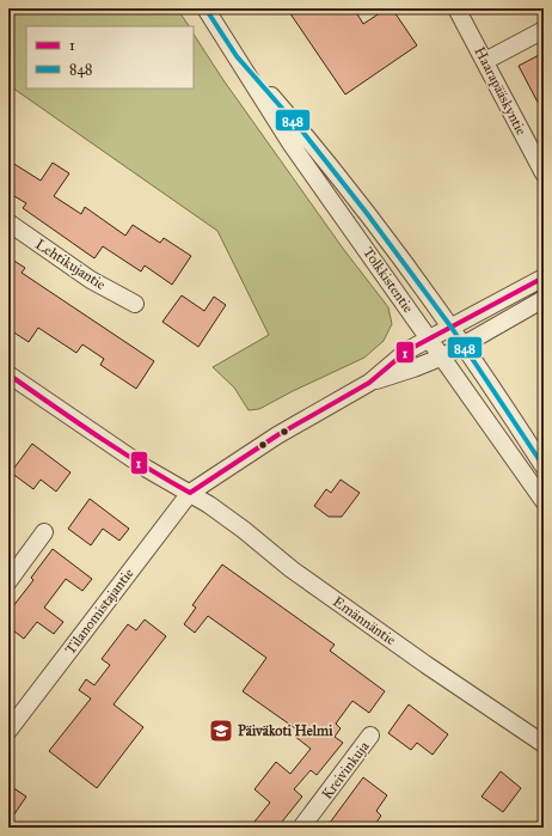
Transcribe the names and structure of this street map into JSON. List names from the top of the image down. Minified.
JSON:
{"streets":{"street":["Haarapääskyntie","Lehtikujantie","Tolkkistentie","Tilanomistajantie","Emännäntie","Kreivinkuja"]},"crossings":[["Tilanomistajantie","Emännäntie"]],"places":{"school or university":["Päiväkoti Helmi"]},"lines":["transit line 848","transit line 1"],"legend":["1","848"]}
